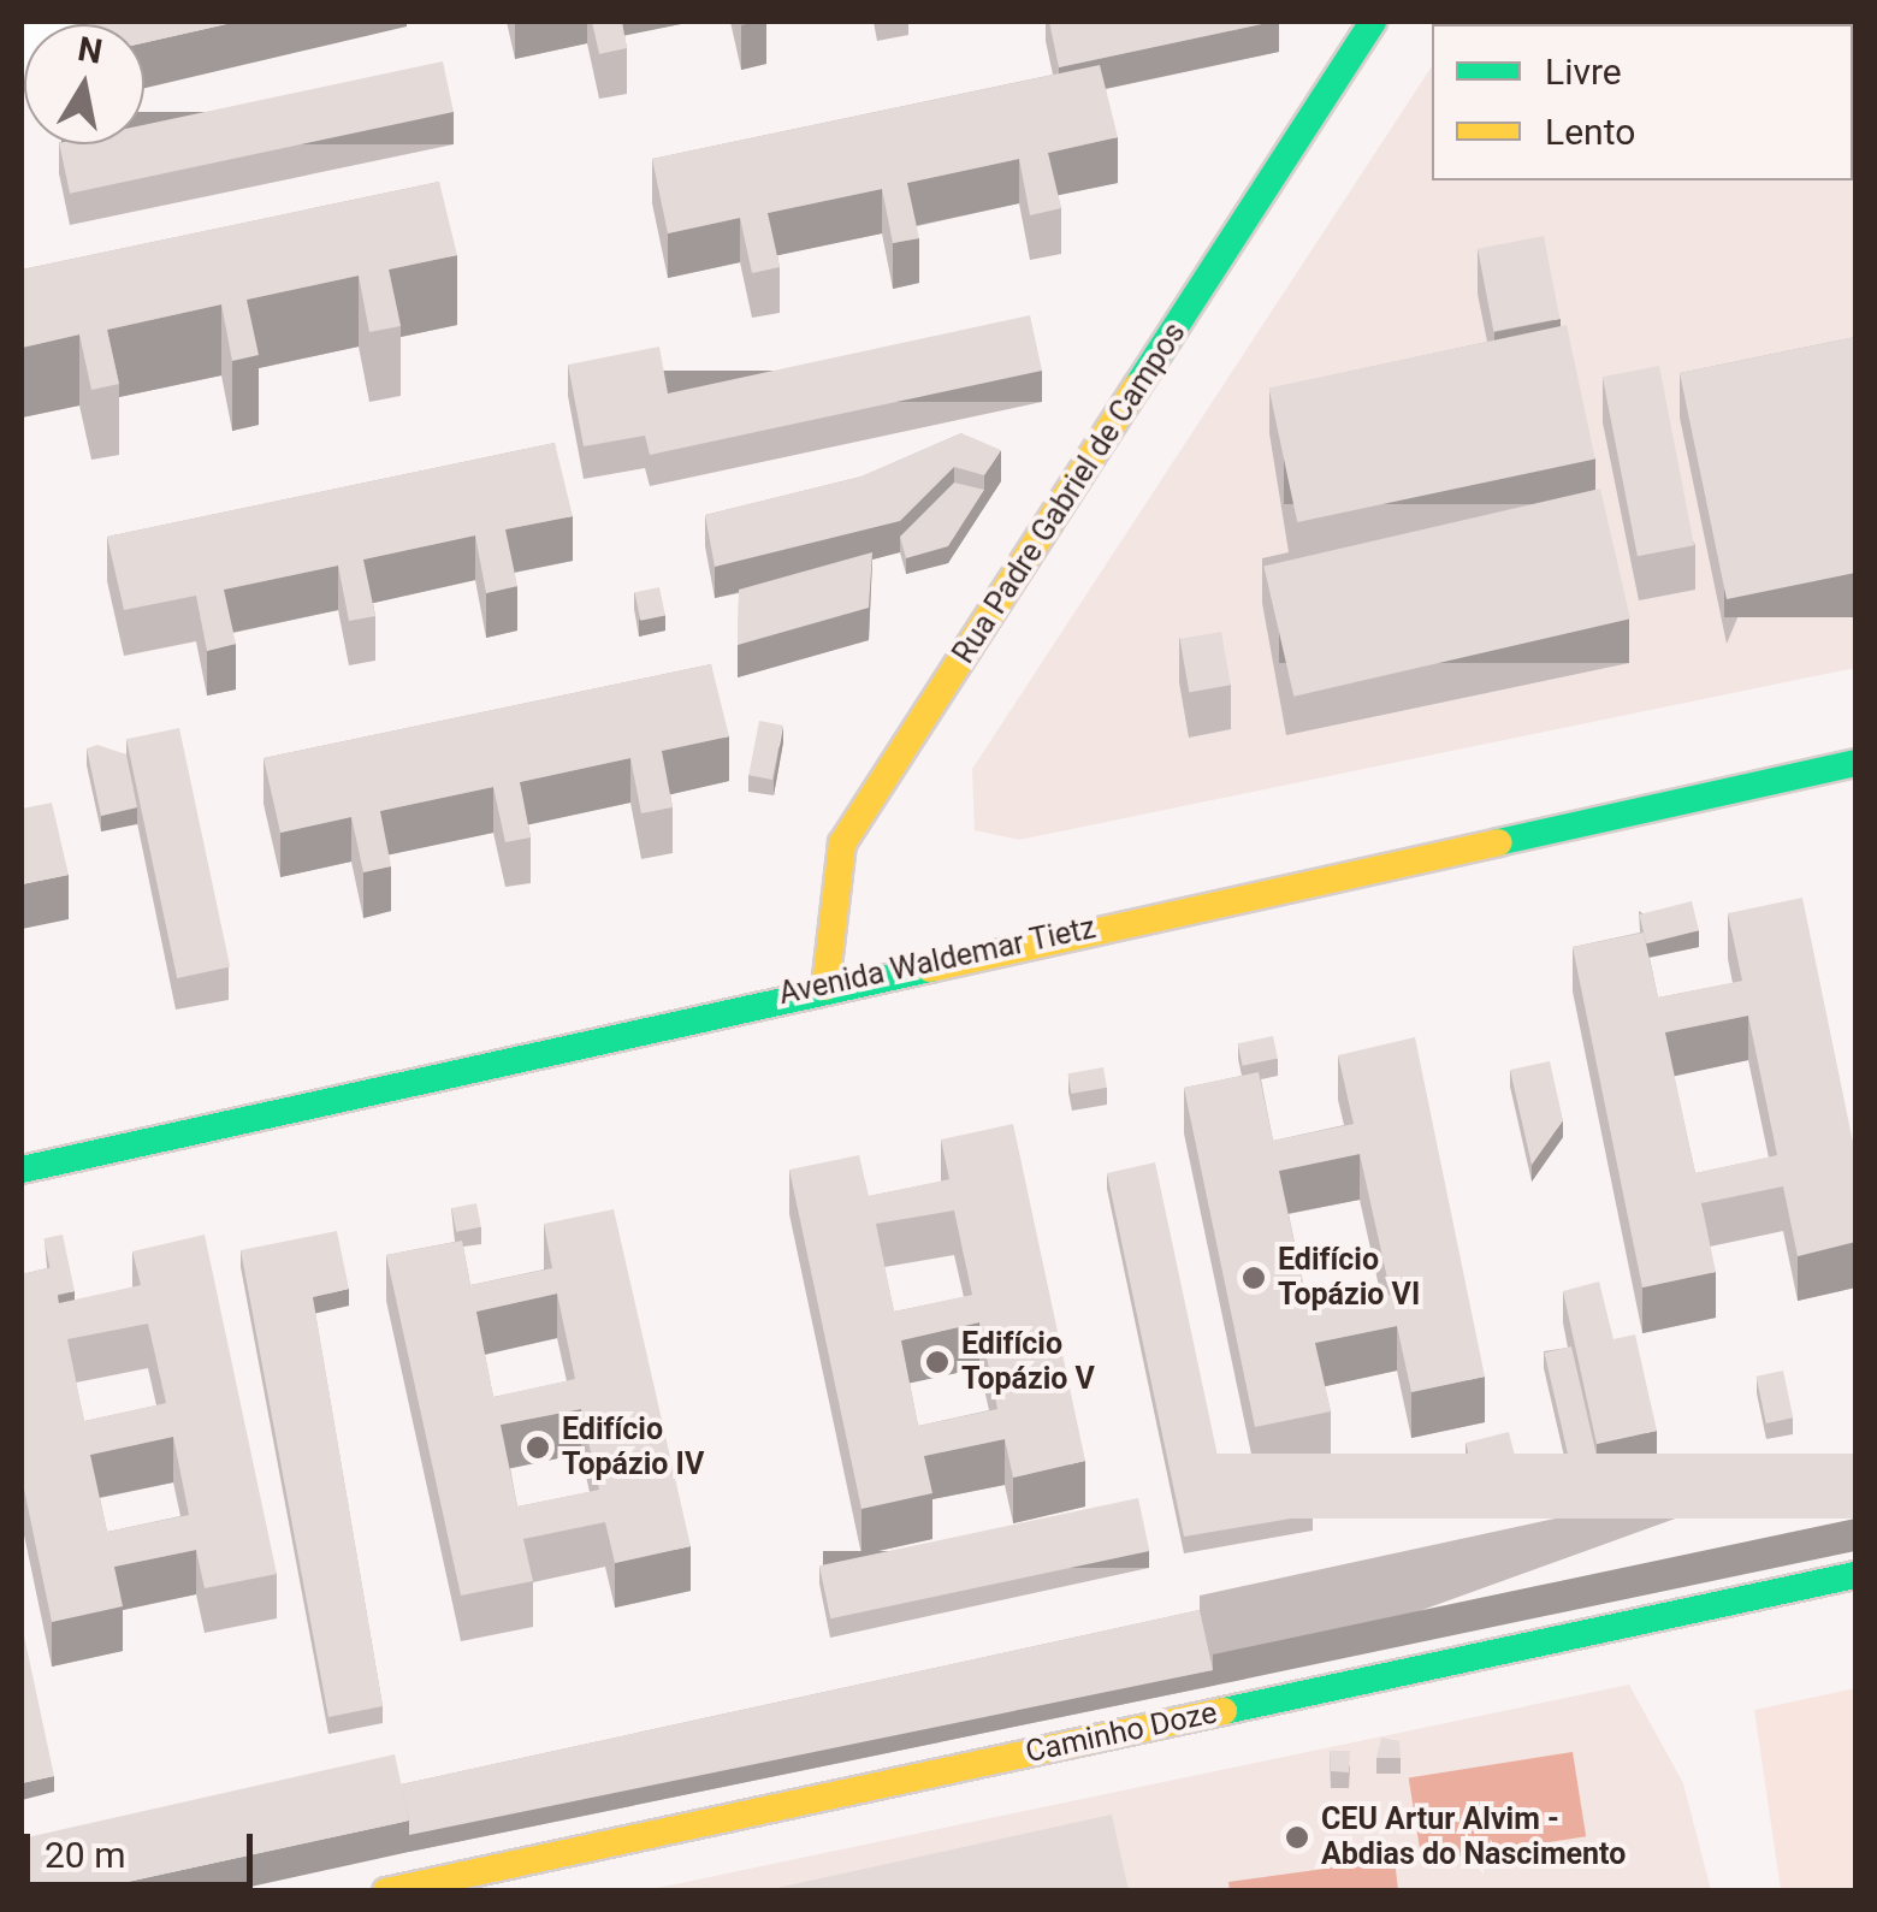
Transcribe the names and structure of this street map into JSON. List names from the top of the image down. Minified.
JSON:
{"streets":{"street":["Rua Padre Gabriel de Campos","Avenida Waldemar Tietz","Caminho Doze"]},"crossings":[["Rua Padre Gabriel de Campos","Avenida Waldemar Tietz"]],"places":["Edifício Topázio VI","Edifício Topázio V","Edifício Topázio IV","CEU Artur Alvim - Abdias do Nascimento"],"legend":["Livre","Lento"],"scale_bar":"20 m","north":"top"}
